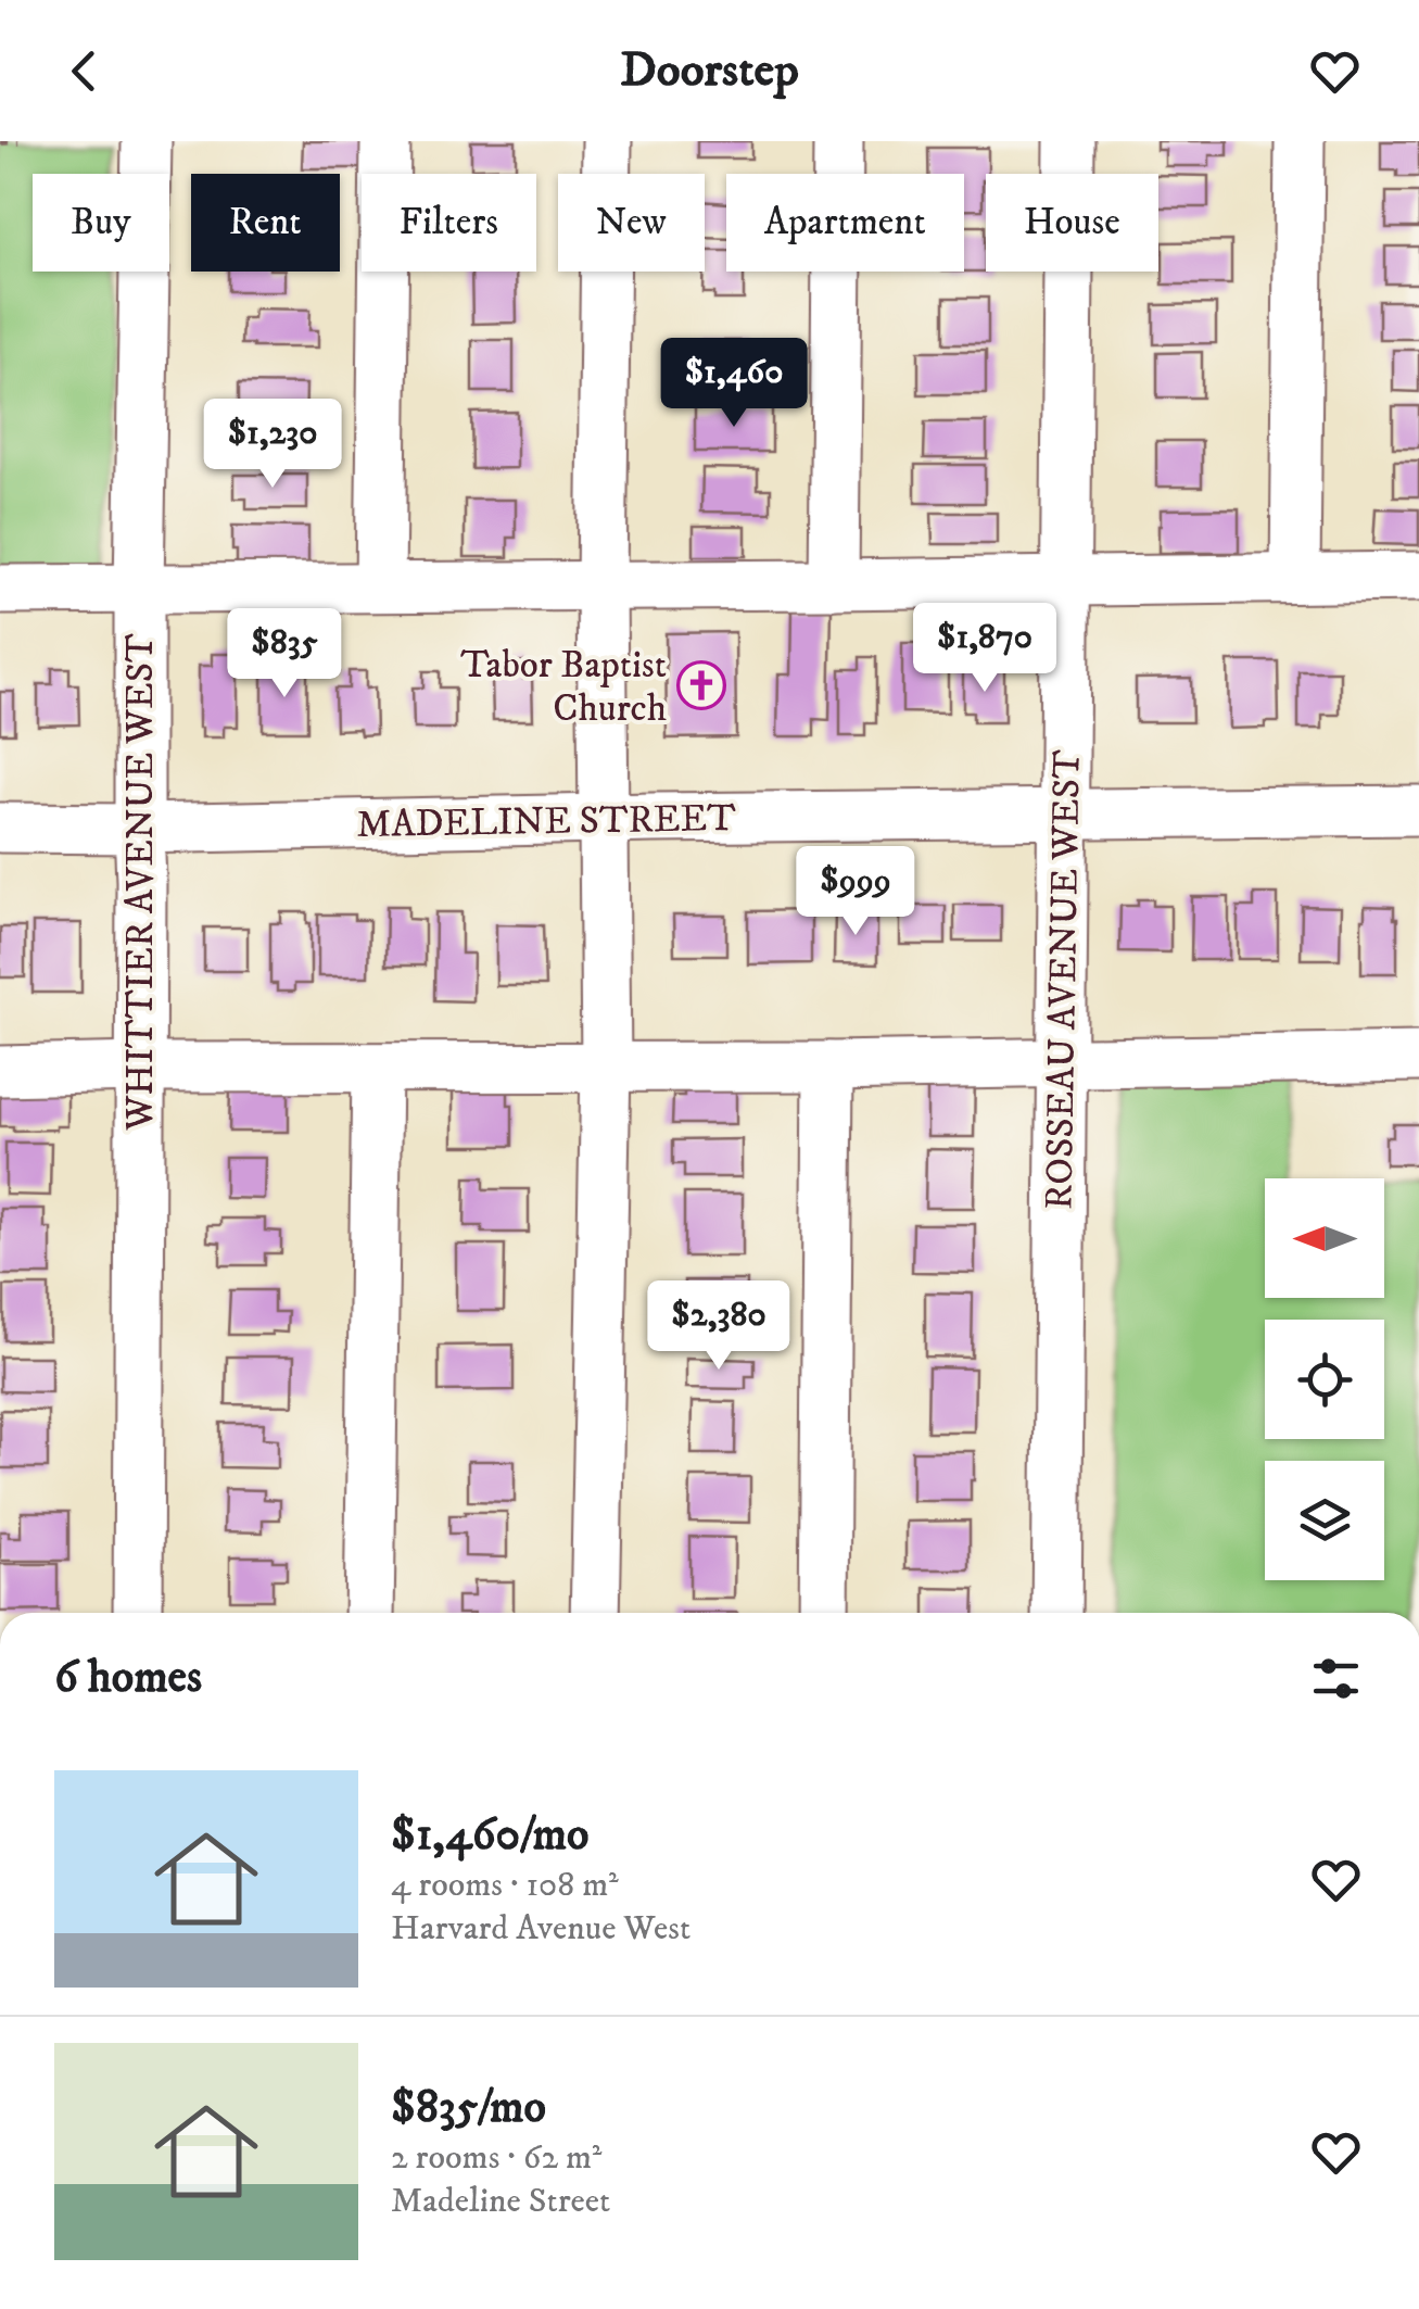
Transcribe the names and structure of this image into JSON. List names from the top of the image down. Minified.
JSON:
{"streets":{"street":["MADELINE STREET","WHITTIER AVENUE WEST","ROSSEAU AVENUE WEST"]},"crossings":[["MADELINE STREET","WHITTIER AVENUE WEST"],["MADELINE STREET","ROSSEAU AVENUE WEST"]],"places":{"church":["Tabor Baptist Church"]},"north":"left","page":{"header":"Doorstep","chip":["Buy","Rent","Filters","New","Apartment","House"],"price":["$1,460","$1,230","$1,870","$835","$999","$2,380"],"heading":"6 homes","list":[{"name":"$1,460/mo","note":"4 rooms · 108 m² · Harvard Avenue West"},{"name":"$835/mo","note":"2 rooms · 62 m² · Madeline Street"}]}}
